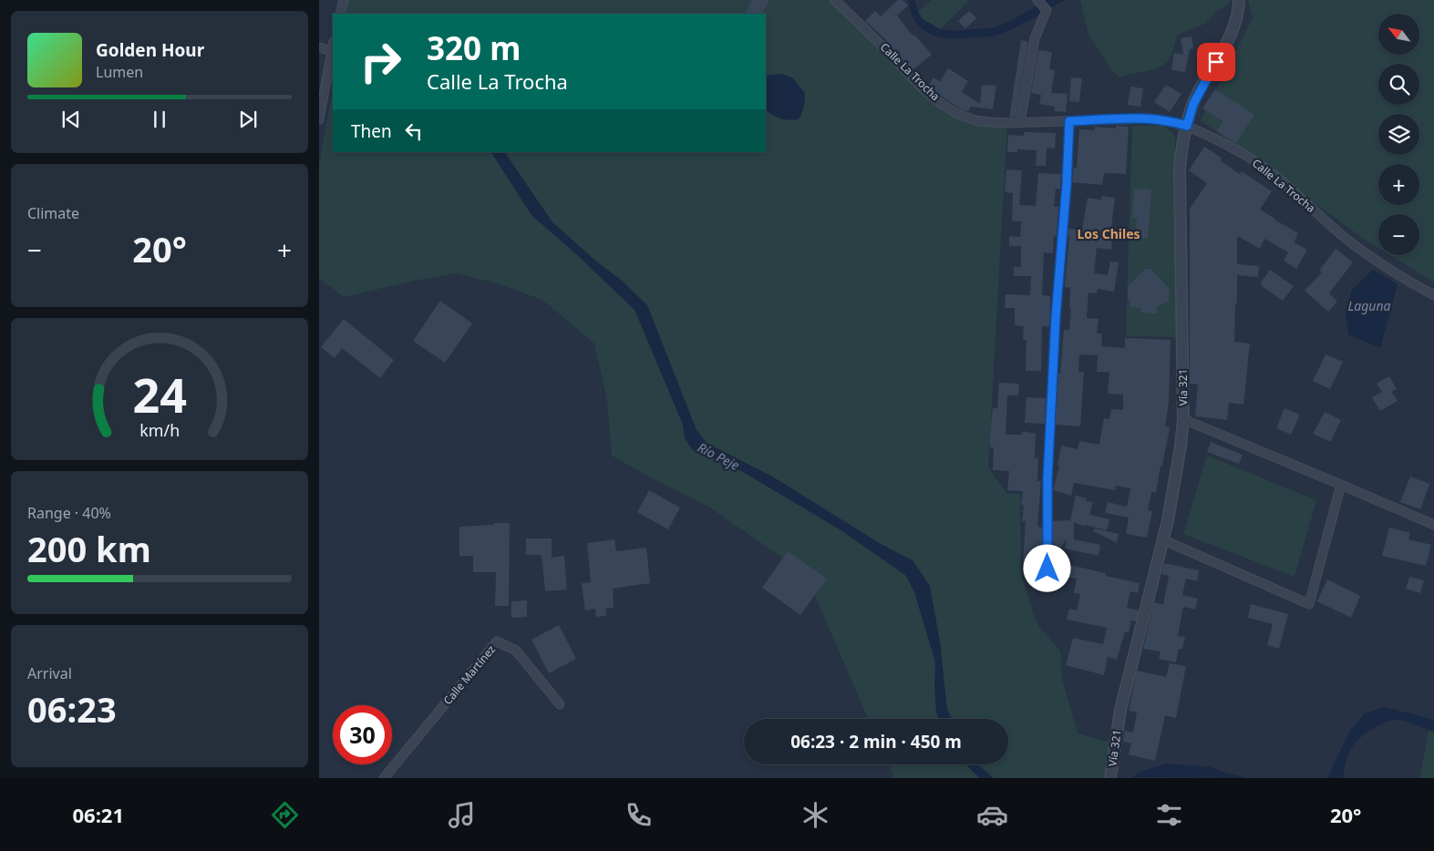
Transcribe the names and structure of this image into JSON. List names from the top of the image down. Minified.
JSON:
{"streets":{"street":["Calle La Trocha","Vía 321","Calle Martínez"]},"crossings":[["Calle La Trocha","Vía 321"]],"districts":["Los Chiles"],"water":["Laguna","Río Peje"],"north":"top left","page":{"map_buttons":["+","−"],"turn":["320 m","Calle La Trocha"],"song":["Golden Hour","Lumen"],"then":"Then","tile":["Climate",["Range · 40%","200 km"],["Arrival","06:23"]],"heat":["−","20°","+"],"limit":"30","trip":"06:23 · 2 min · 450 m","tabs":["06:21","20°"],"gauge":["24","km/h"]}}
